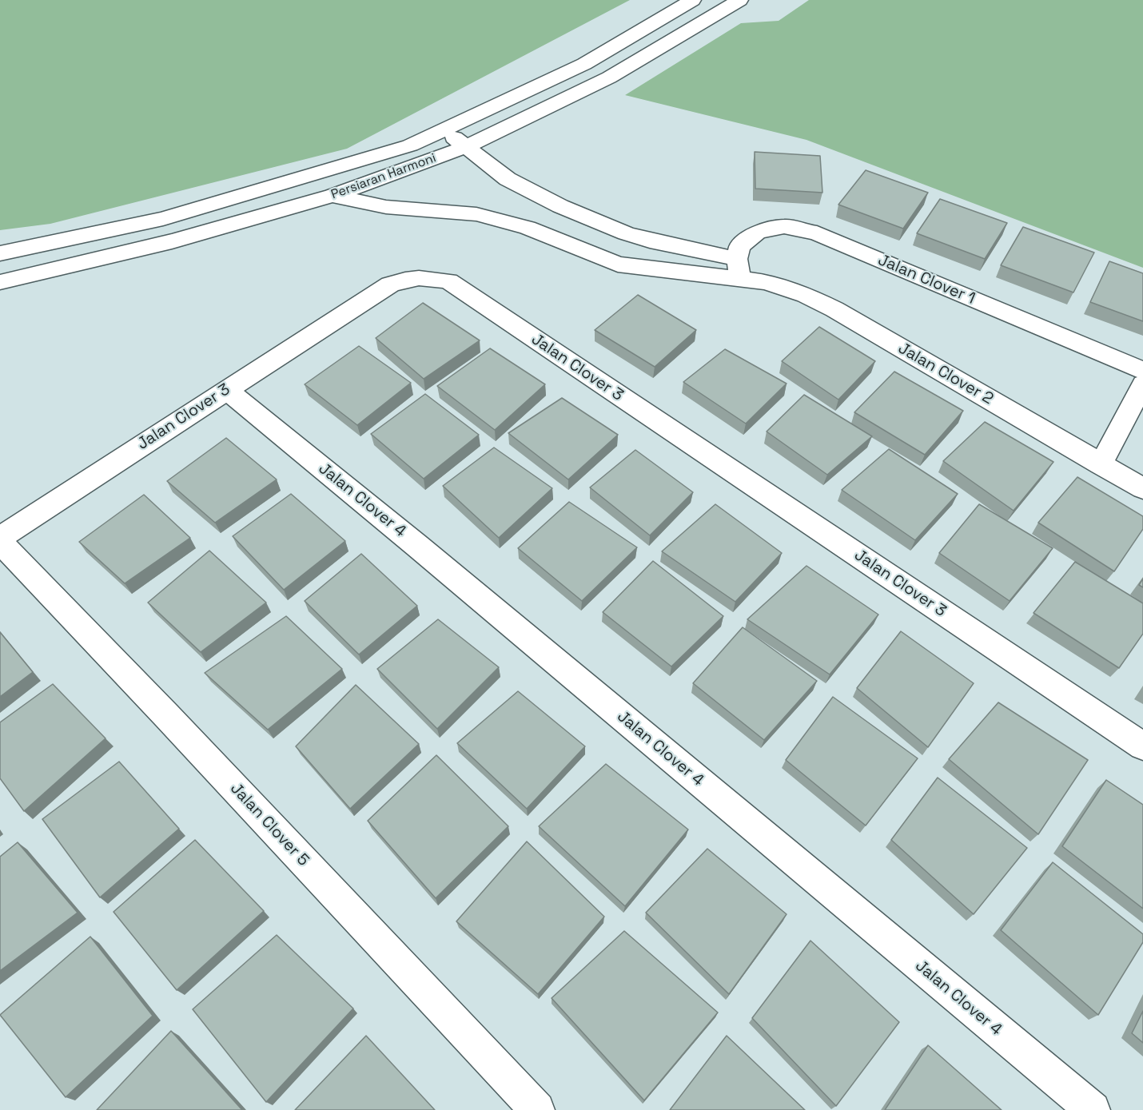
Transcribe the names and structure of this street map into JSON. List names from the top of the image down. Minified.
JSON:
{"streets":{"street":["Persiaran Harmoni","Jalan Clover 1","Jalan Clover 3","Jalan Clover 2","Jalan Clover 4","Jalan Clover 5"]},"crossings":[["Jalan Clover 1","Jalan Clover 2"],["Jalan Clover 3","Jalan Clover 4"]]}
